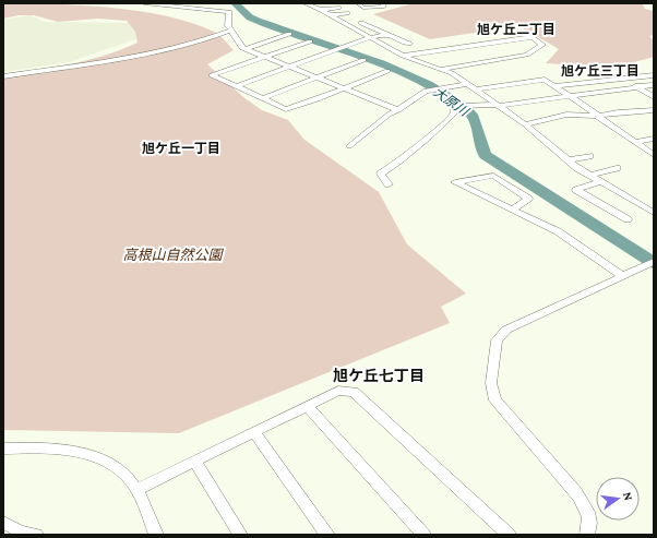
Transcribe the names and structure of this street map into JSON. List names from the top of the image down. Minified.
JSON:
{"districts":["旭ケ丘二丁目","旭ケ丘三丁目","旭ケ丘一丁目","旭ケ丘七丁目"],"water":["大原川"],"parks":["高根山自然公園"],"north":"right"}
